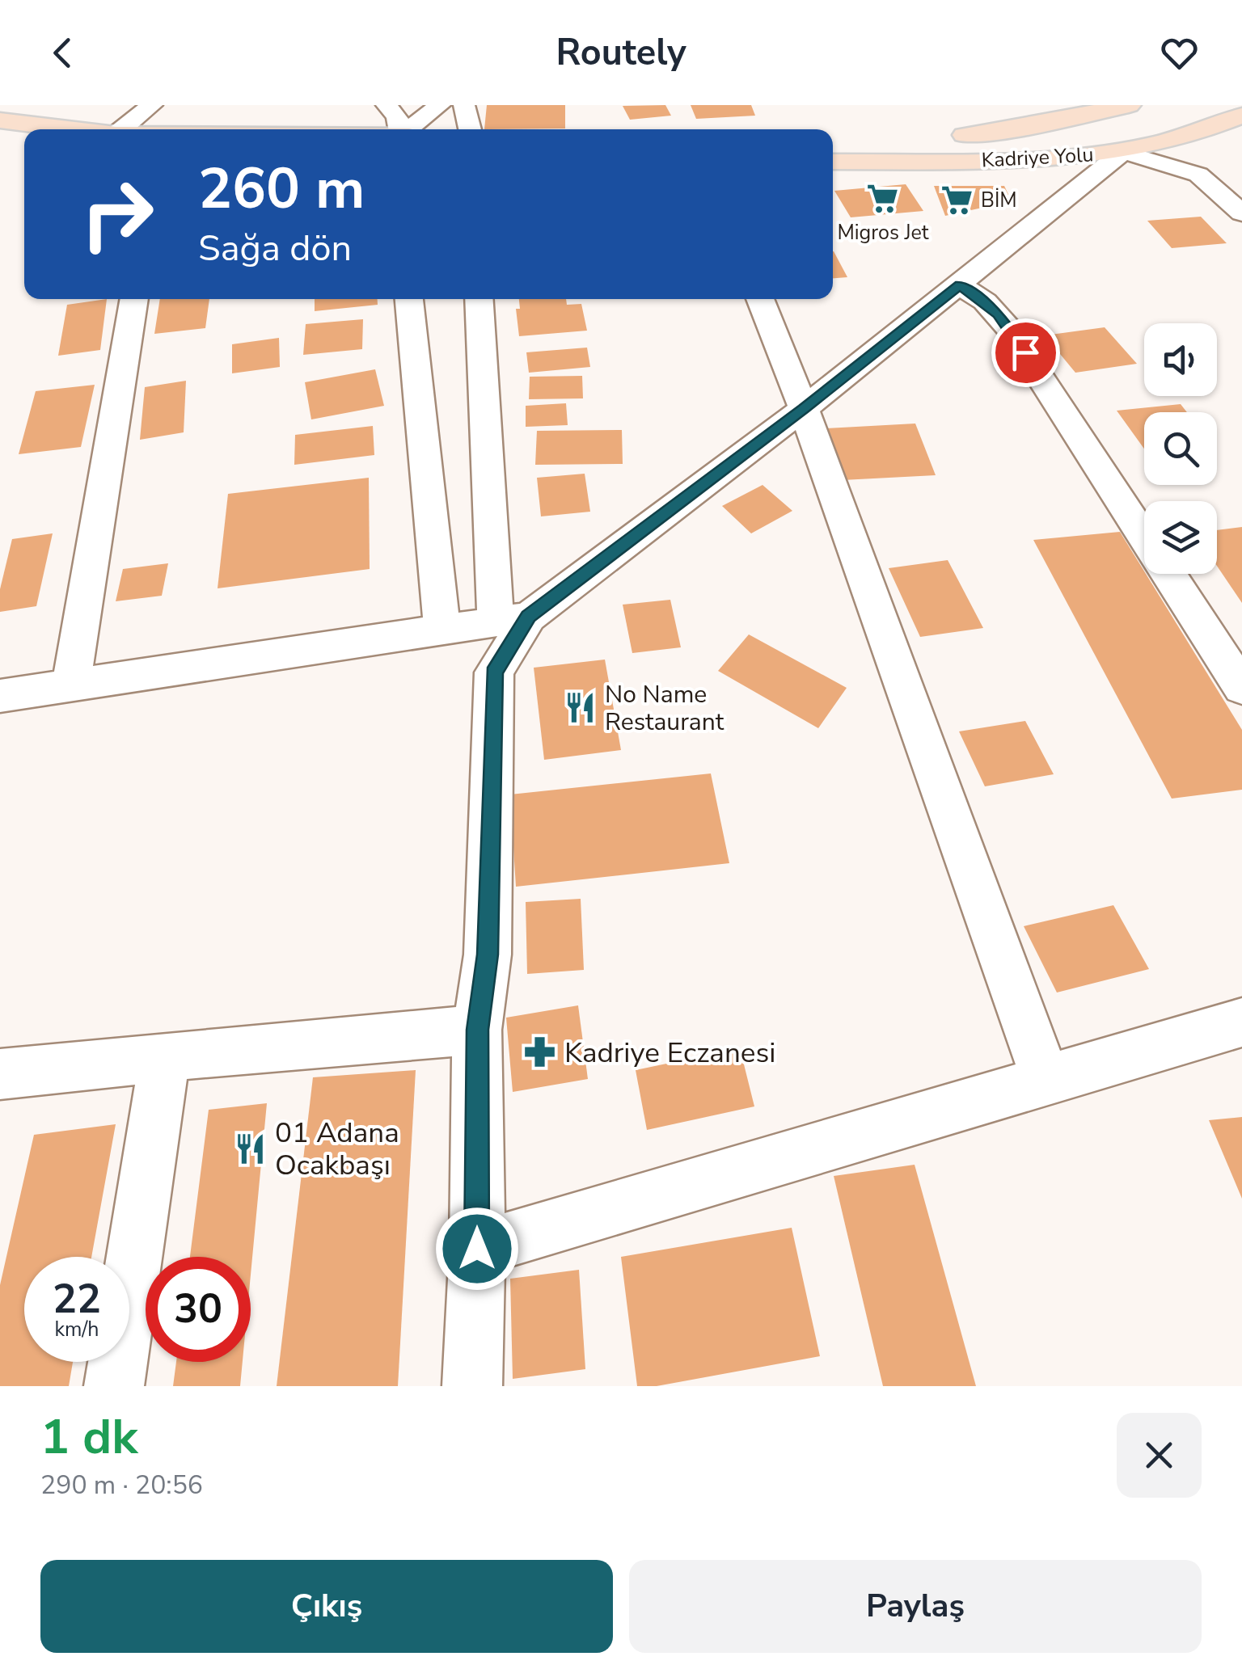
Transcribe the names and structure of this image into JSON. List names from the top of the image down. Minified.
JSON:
{"streets":{"main road":["Kadriye Yolu"]},"places":{"supermarket":["Migros Jet","BİM"],"restaurant":["No Name Restaurant","01 Adana Ocakbaşı"],"pharmacy":["Kadriye Eczanesi"]},"page":{"header":"Routely","turn":["260 m","Sağa dön"],"speed":"22 km/h","limit":"30","heading":["1 dk","290 m · 20:56"],"buttons":["Çıkış","Paylaş"]}}
